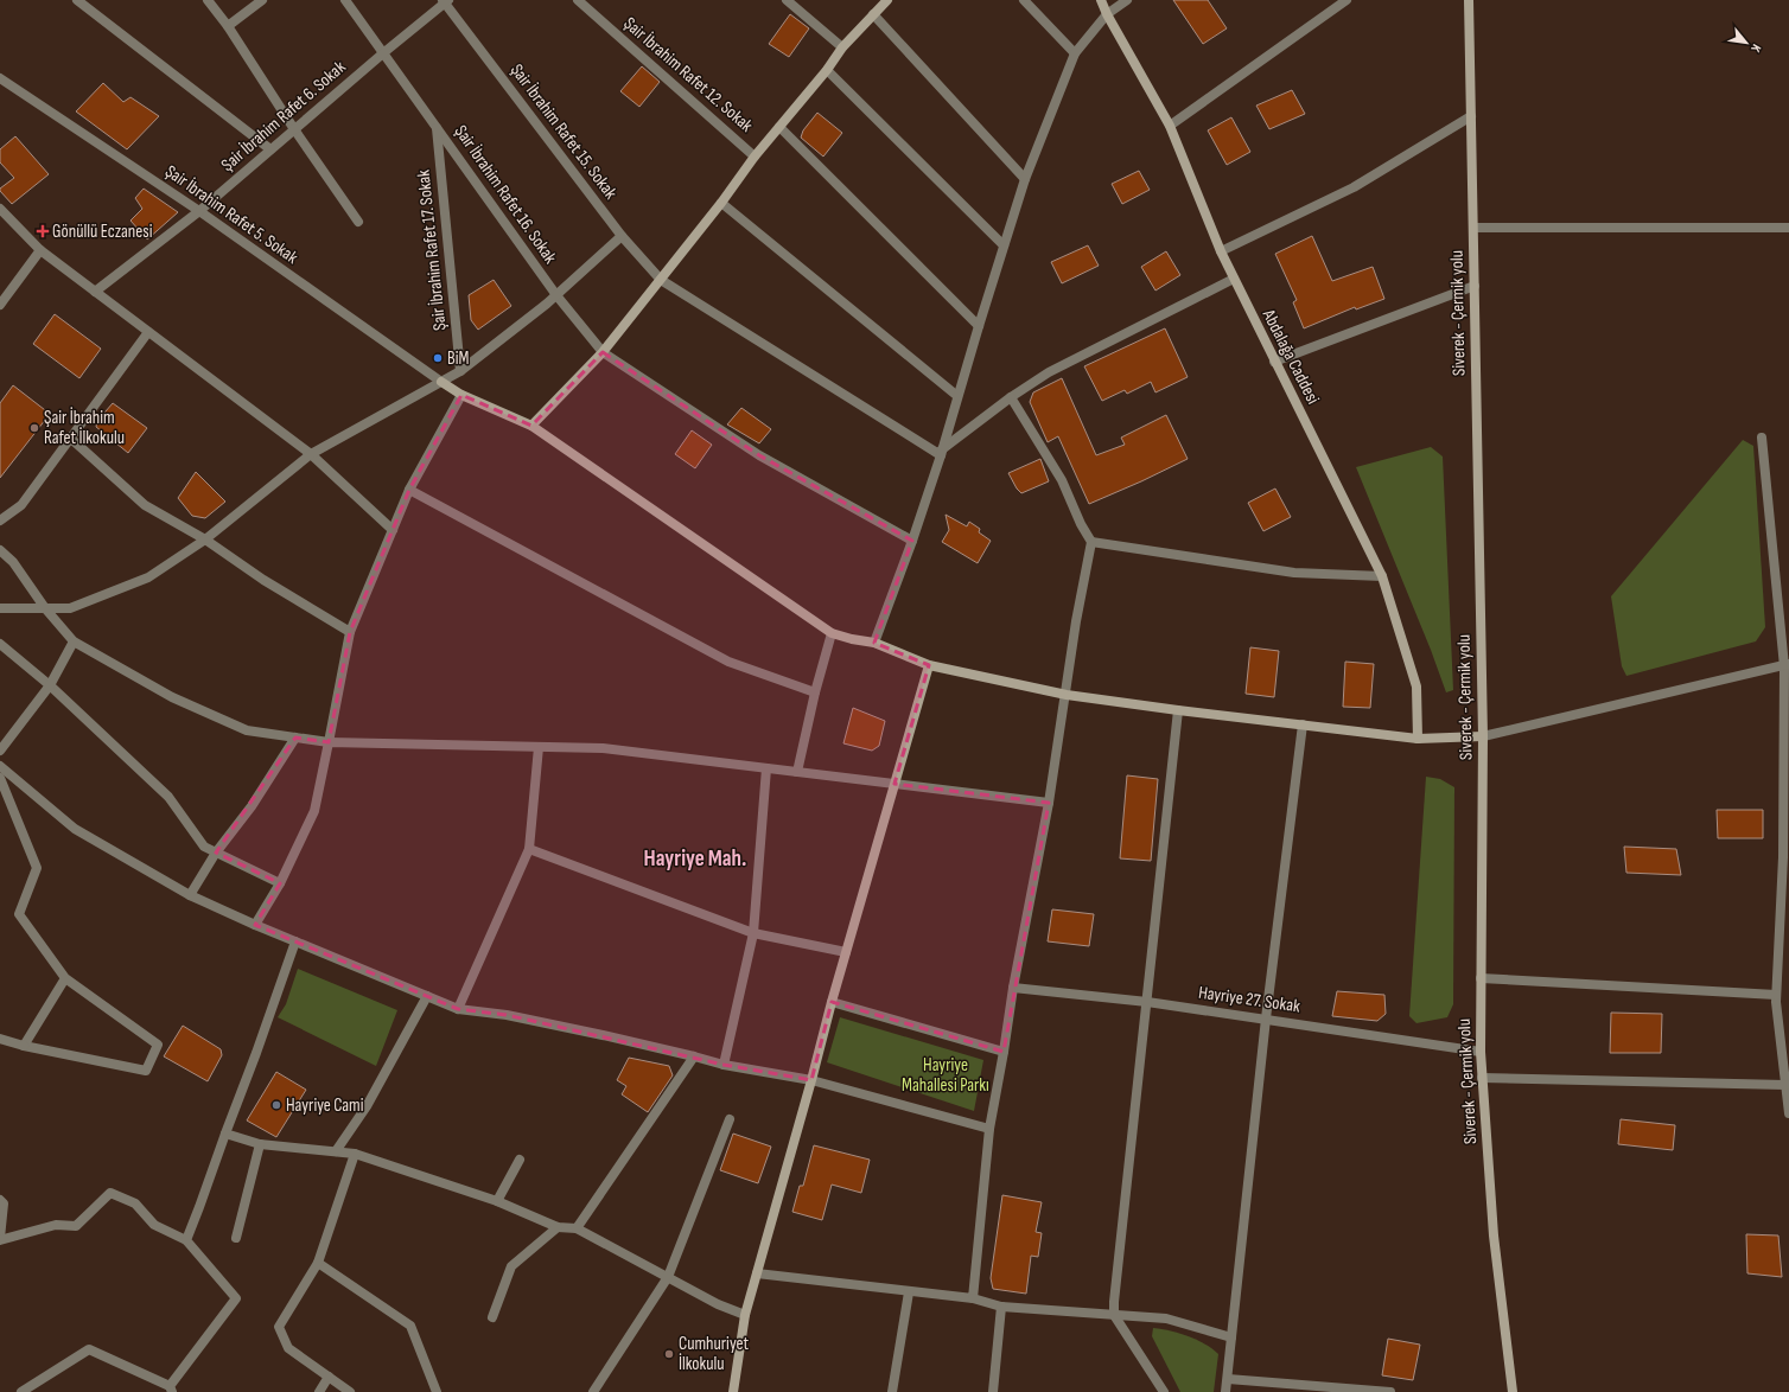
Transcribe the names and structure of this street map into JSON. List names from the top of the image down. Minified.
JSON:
{"streets":{"street":["Şair İbrahim Rafet 12. Sokak","Şair İbrahim Rafet 6. Sokak","Şair İbrahim Rafet 15. Sokak","Şair İbrahim Rafet 16. Sokak","Şair İbrahim Rafet 5. Sokak","Şair İbrahim Rafet 17. Sokak","Siverek - Çermik yolu","Abdalağa Caddesi","Hayriye 27. Sokak"]},"crossings":[["Şair İbrahim Rafet 6. Sokak","Şair İbrahim Rafet 15. Sokak"],["Şair İbrahim Rafet 6. Sokak","Şair İbrahim Rafet 16. Sokak"],["Şair İbrahim Rafet 6. Sokak","Şair İbrahim Rafet 5. Sokak"],["Şair İbrahim Rafet 16. Sokak","Şair İbrahim Rafet 17. Sokak"],["Siverek - Çermik yolu","Hayriye 27. Sokak"]],"districts":["Hayriye Mah."],"parks":["Hayriye Mahallesi Parkı"],"places":{"health":["Gönüllü Eczanesi"],"other":["BiM","Şair İbrahim Rafet İlkokulu","Hayriye Cami","Cumhuriyet İlkokulu"]},"north":"bottom right"}
